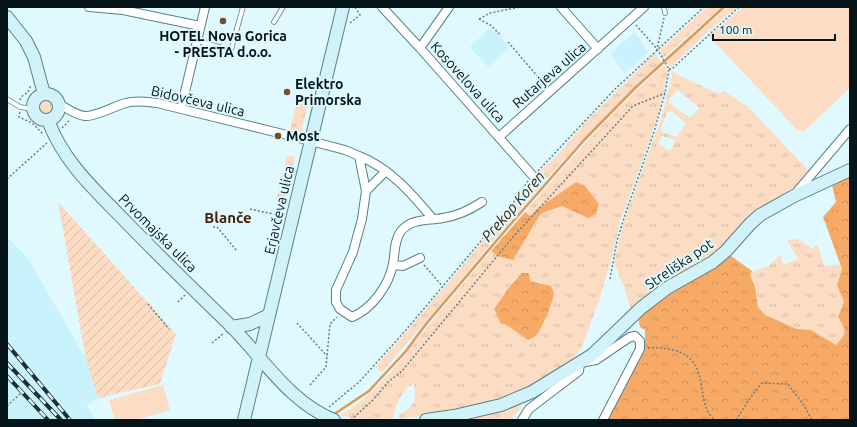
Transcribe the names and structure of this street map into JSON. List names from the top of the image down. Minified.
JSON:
{"streets":{"street":["Rutarjeva ulica","Kosovelova ulica","Bidovčeva ulica","Erjavčeva ulica","Prvomajska ulica","Streliška pot"]},"crossings":[["Rutarjeva ulica","Kosovelova ulica"],["Bidovčeva ulica","Erjavčeva ulica"],["Bidovčeva ulica","Prvomajska ulica"],["Erjavčeva ulica","Prvomajska ulica"]],"districts":["Blanče"],"water":["Prekop Koren"],"places":["HOTEL Nova Gorica - PRESTA d.o.o.","Elektro Primorska","Most"],"scale_bar":"100 m"}
